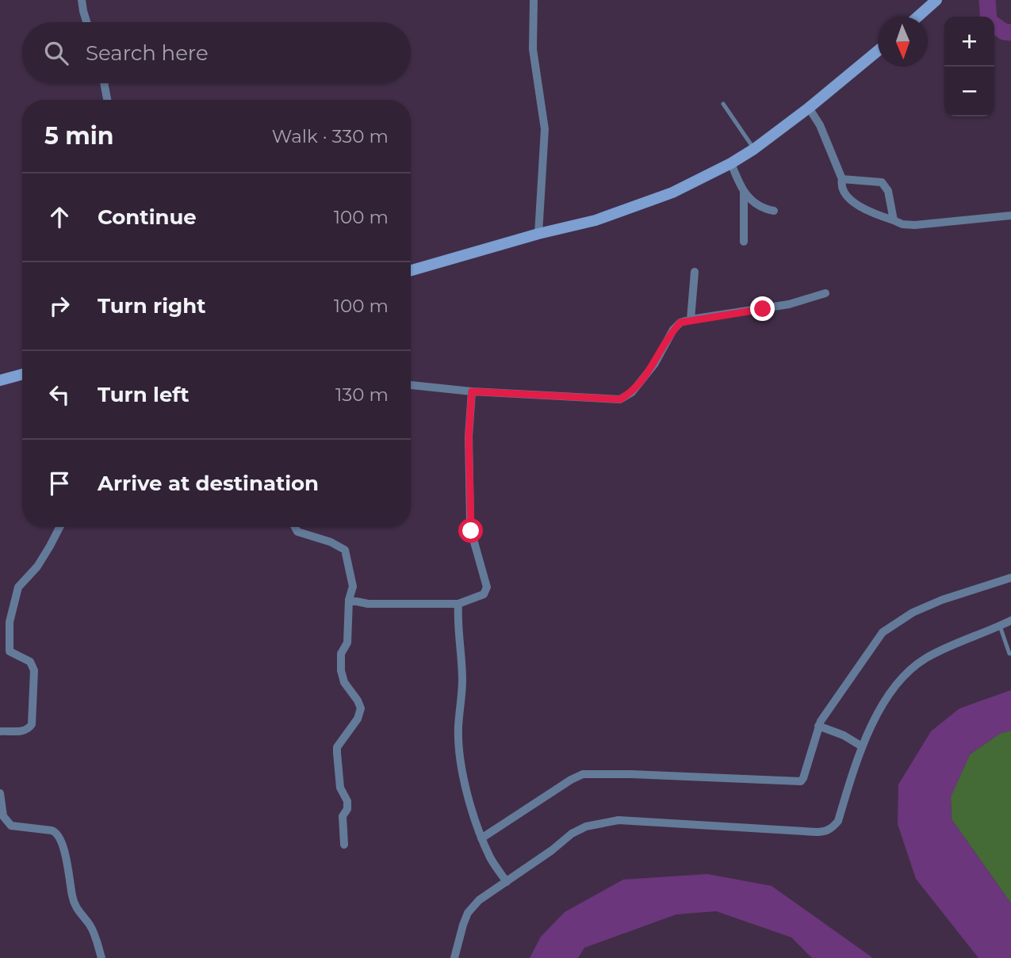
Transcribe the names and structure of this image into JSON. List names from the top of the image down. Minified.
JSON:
{"north":"bottom","page":{"map_buttons":["+","−"],"search":"Search here","heading":["5 min","Walk · 330 m"],"list":[["Continue","100 m"],["Turn right","100 m"],["Turn left","130 m"],"Arrive at destination"]}}
